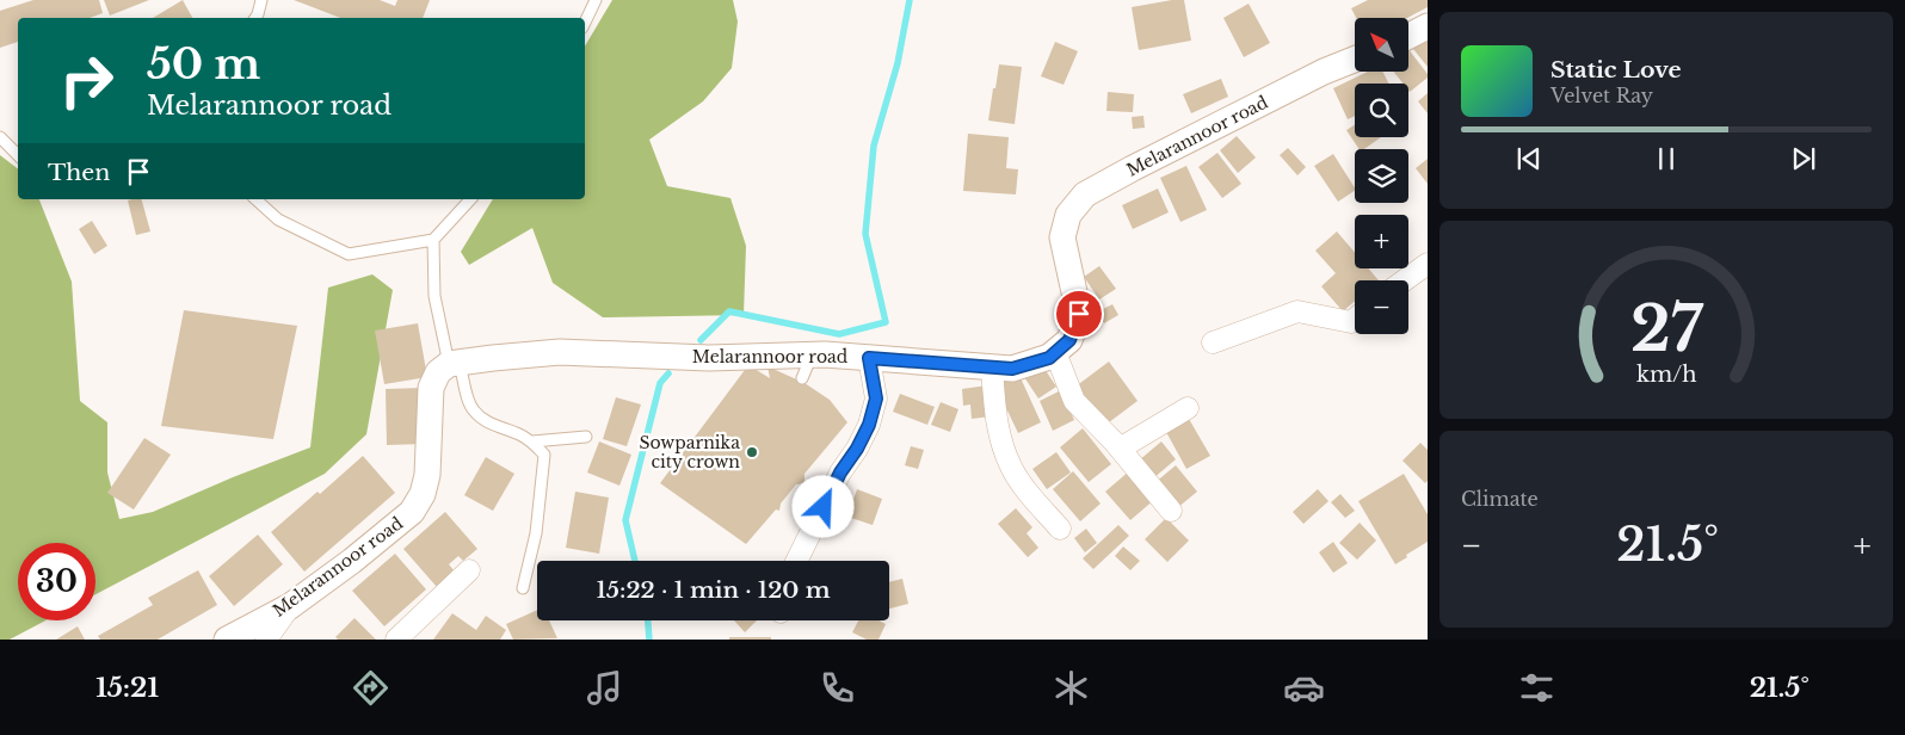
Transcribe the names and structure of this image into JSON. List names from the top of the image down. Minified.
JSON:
{"streets":{"street":["Melarannoor road"]},"places":["Sowparnika city crown"],"north":"top left","page":{"map_buttons":["+","−"],"turn":["50 m","Melarannoor road"],"song":["Static Love","Velvet Ray"],"then":"Then","tile":"Climate","heat":["−","21.5°","+"],"limit":"30","trip":"15:22 · 1 min · 120 m","tabs":["15:21","21.5°"],"gauge":["27","km/h"]}}
